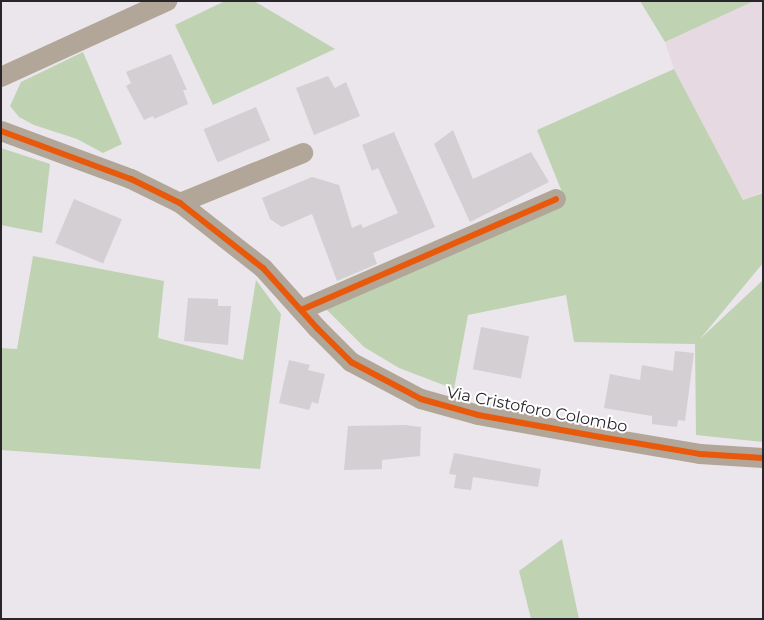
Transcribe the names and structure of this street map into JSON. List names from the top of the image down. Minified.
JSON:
{"streets":{"street":["Via Cristoforo Colombo"]}}
